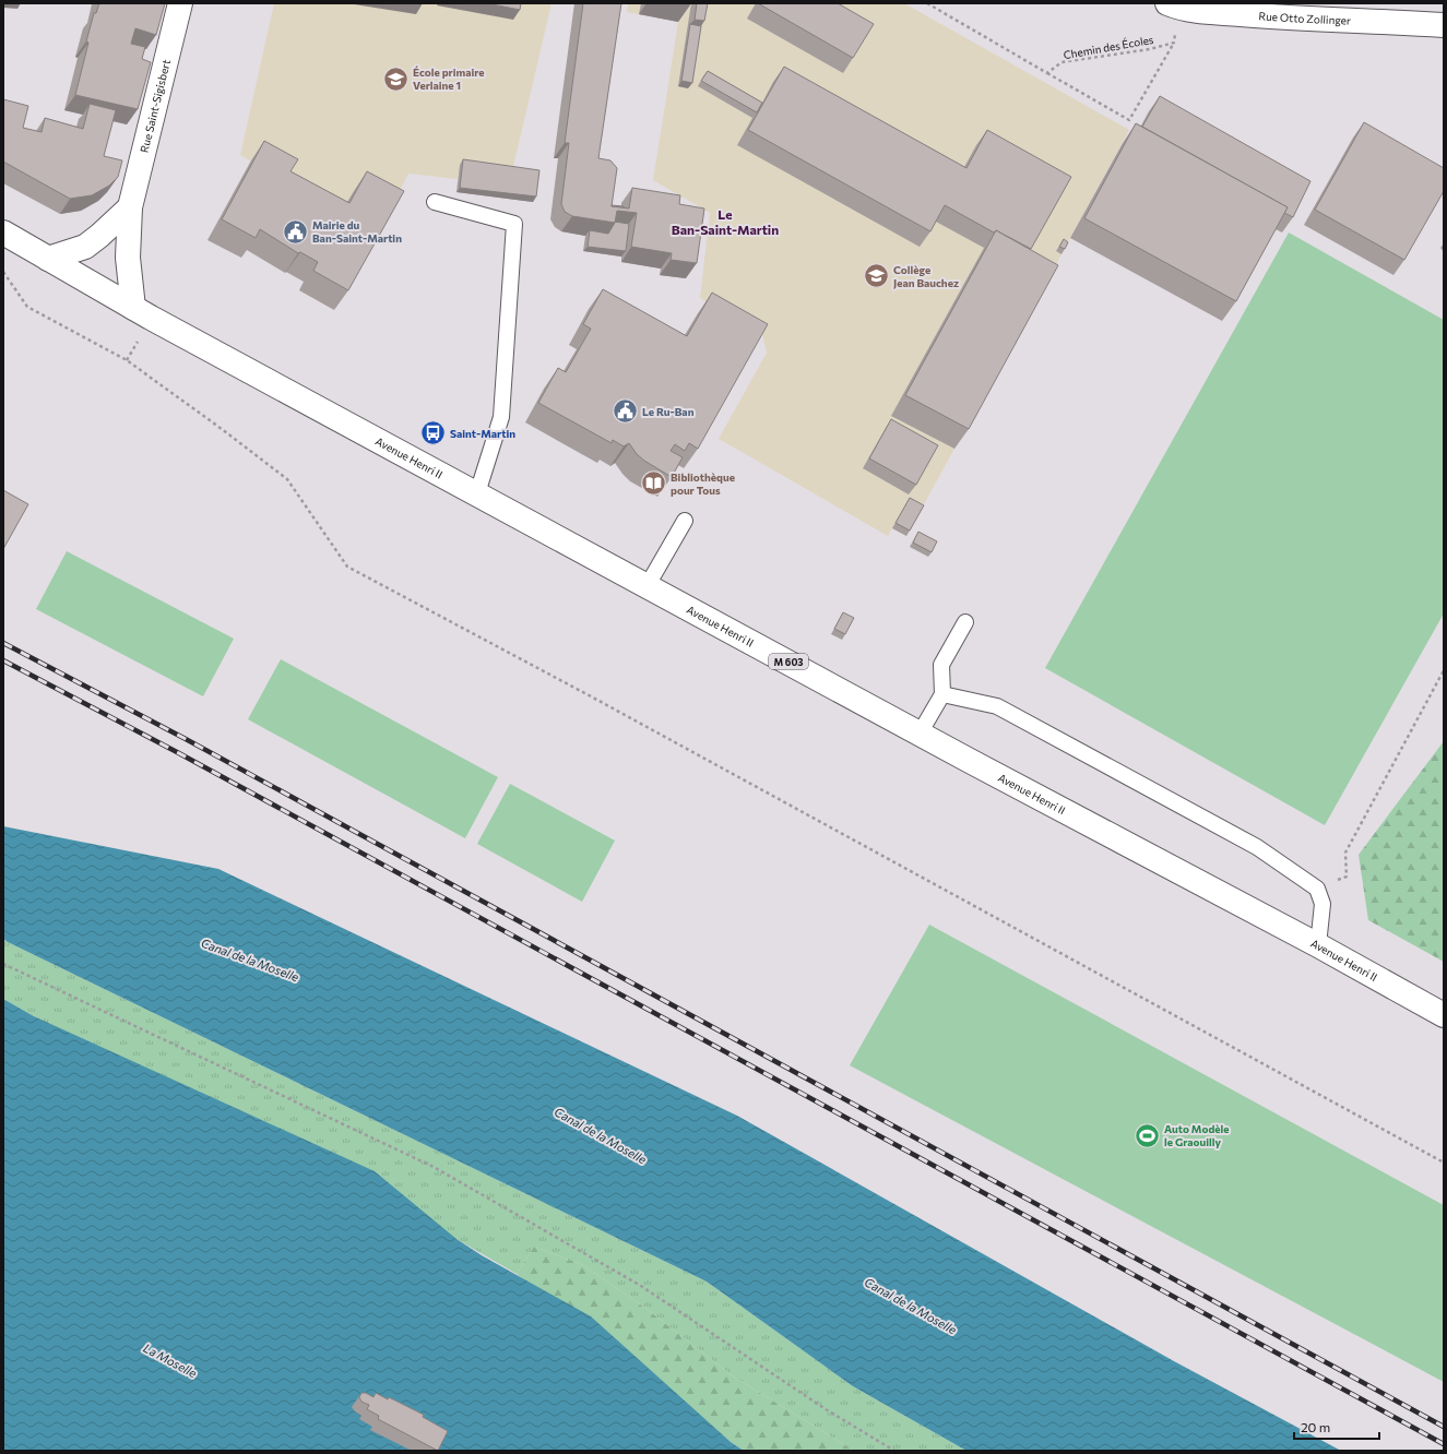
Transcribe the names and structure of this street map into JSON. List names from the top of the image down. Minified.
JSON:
{"streets":{"main road":["Rue Otto Zollinger","Rue Saint-Sigisbert","Avenue Henri II","M 603"],"path":["Chemin des Écoles"]},"crossings":[["Rue Saint-Sigisbert","Avenue Henri II"],["Avenue Henri II","M 603"]],"districts":["Le Ban-Saint-Martin"],"water":["Canal de la Moselle","La Moselle"],"places":{"school or university":["École primaire Verlaine 1","Collège Jean Bauchez"],"public building":["Mairie du Ban-Saint-Martin","Le Ru-Ban"],"bus stop":["Saint-Martin"],"library":["Bibliothèque pour Tous"],"sports":["Auto Modèle le Graouilly"]},"scale_bar":"20 m"}
